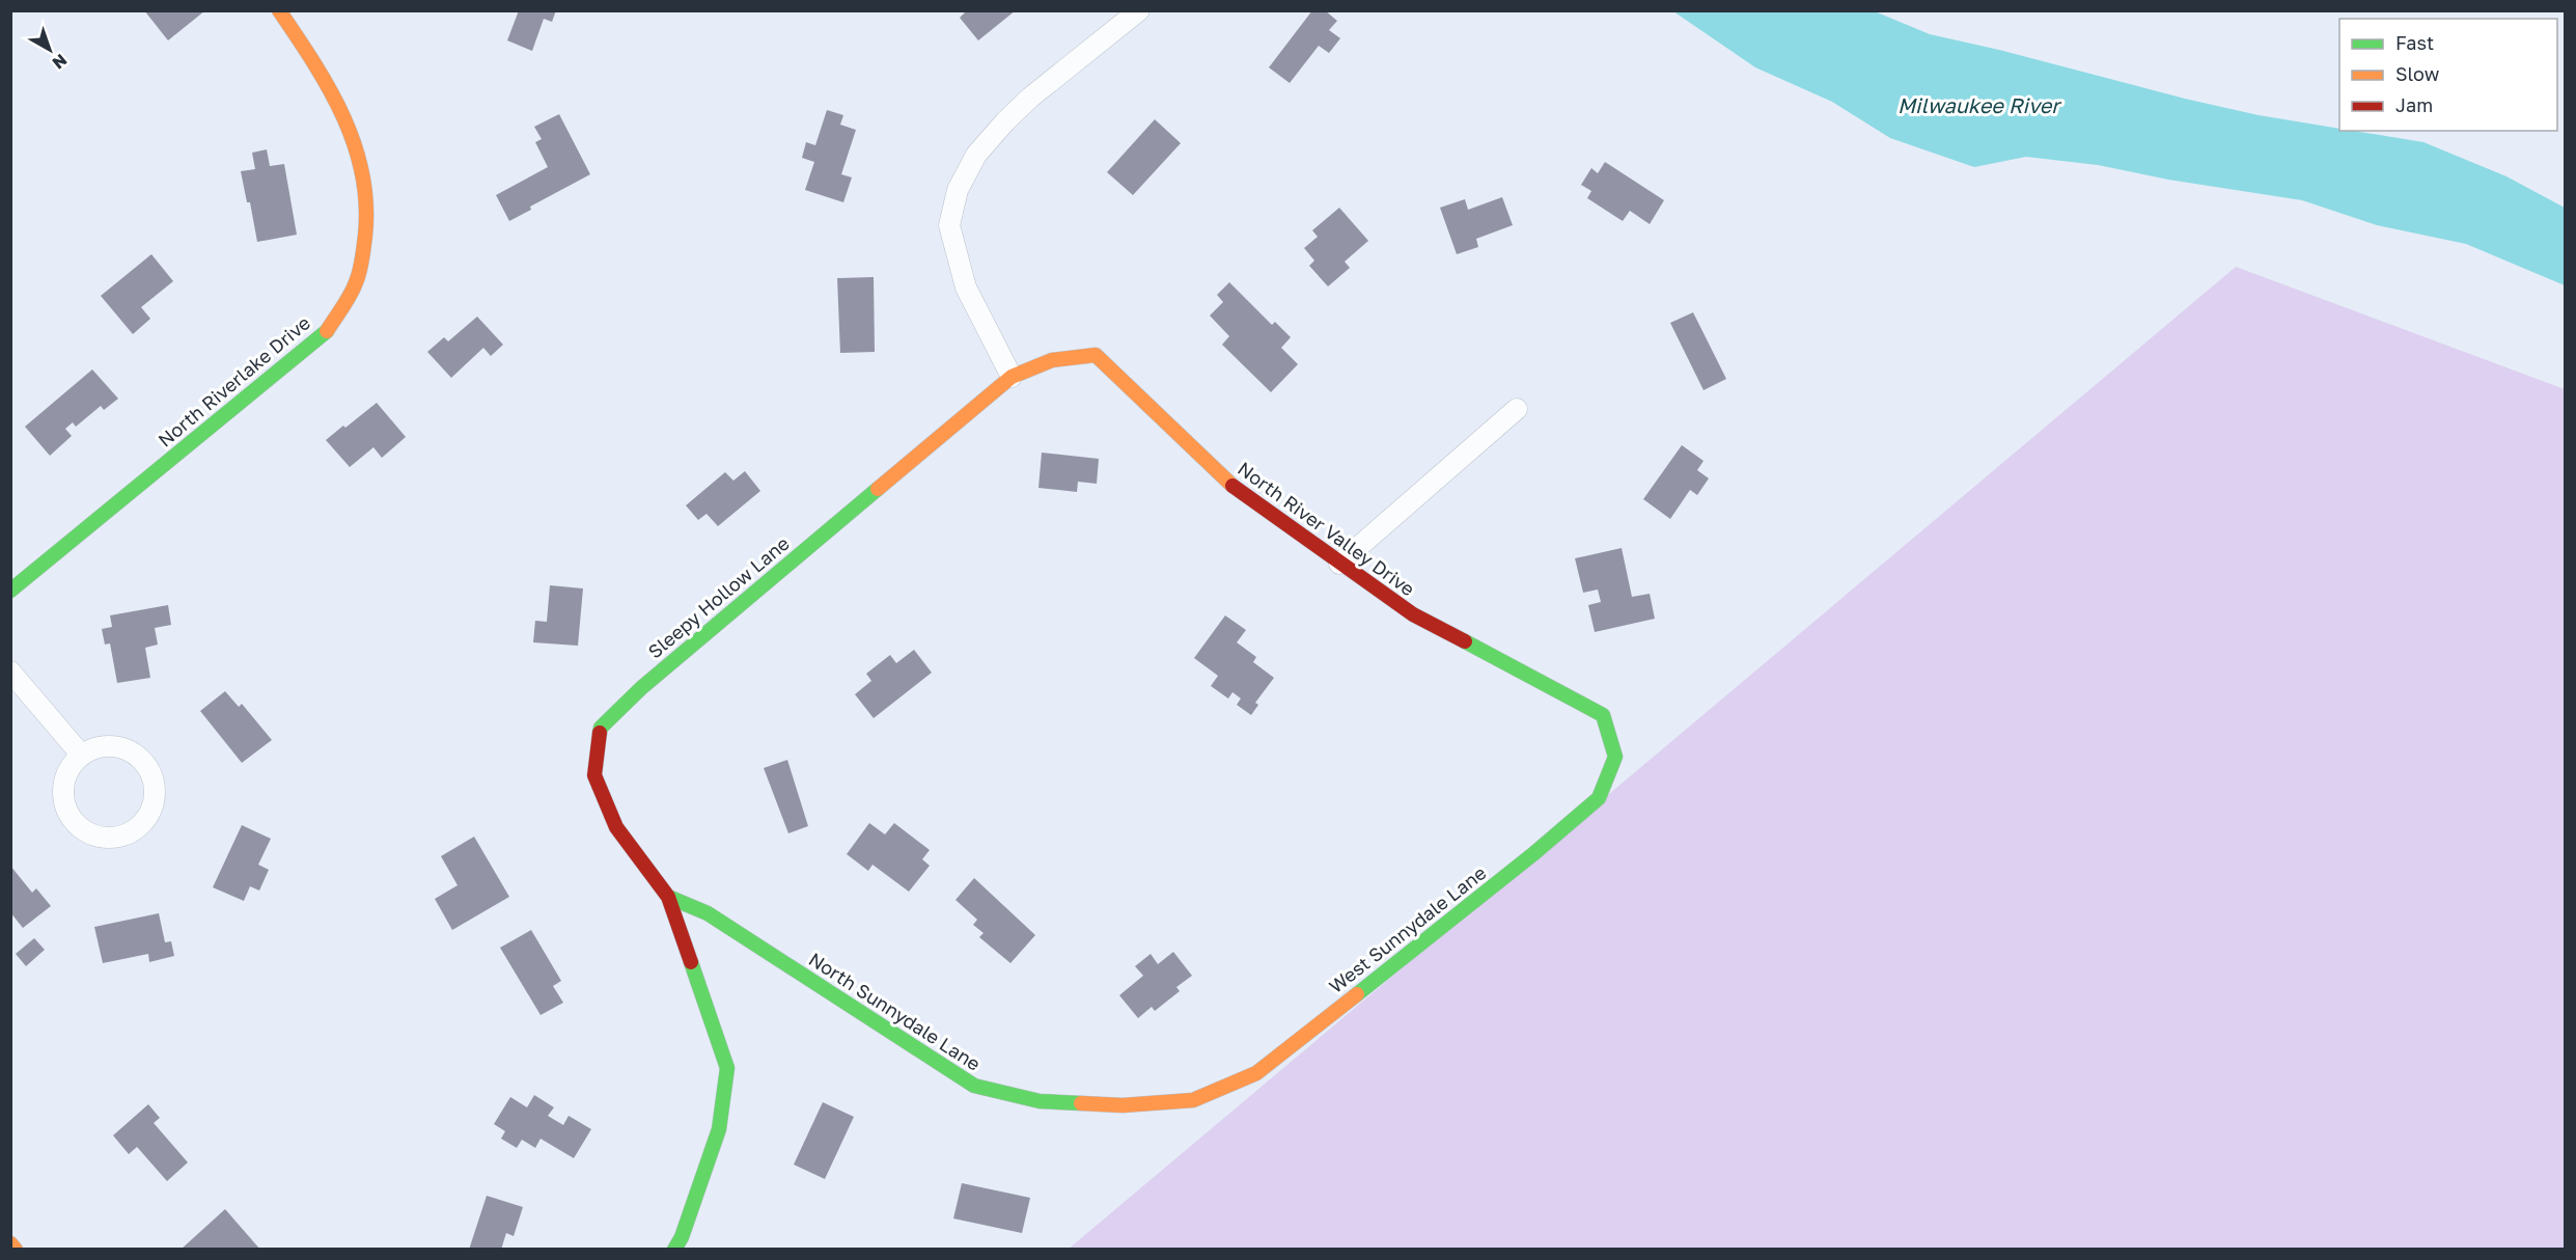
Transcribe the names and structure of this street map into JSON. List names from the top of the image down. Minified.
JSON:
{"streets":{"street":["North Riverlake Drive","North River Valley Drive","Sleepy Hollow Lane","West Sunnydale Lane","North Sunnydale Lane"]},"crossings":[["North River Valley Drive","Sleepy Hollow Lane"],["North River Valley Drive","West Sunnydale Lane"],["Sleepy Hollow Lane","North Sunnydale Lane"],["West Sunnydale Lane","North Sunnydale Lane"]],"water":["Milwaukee River"],"legend":["Fast","Slow","Jam"],"north":"bottom right"}
